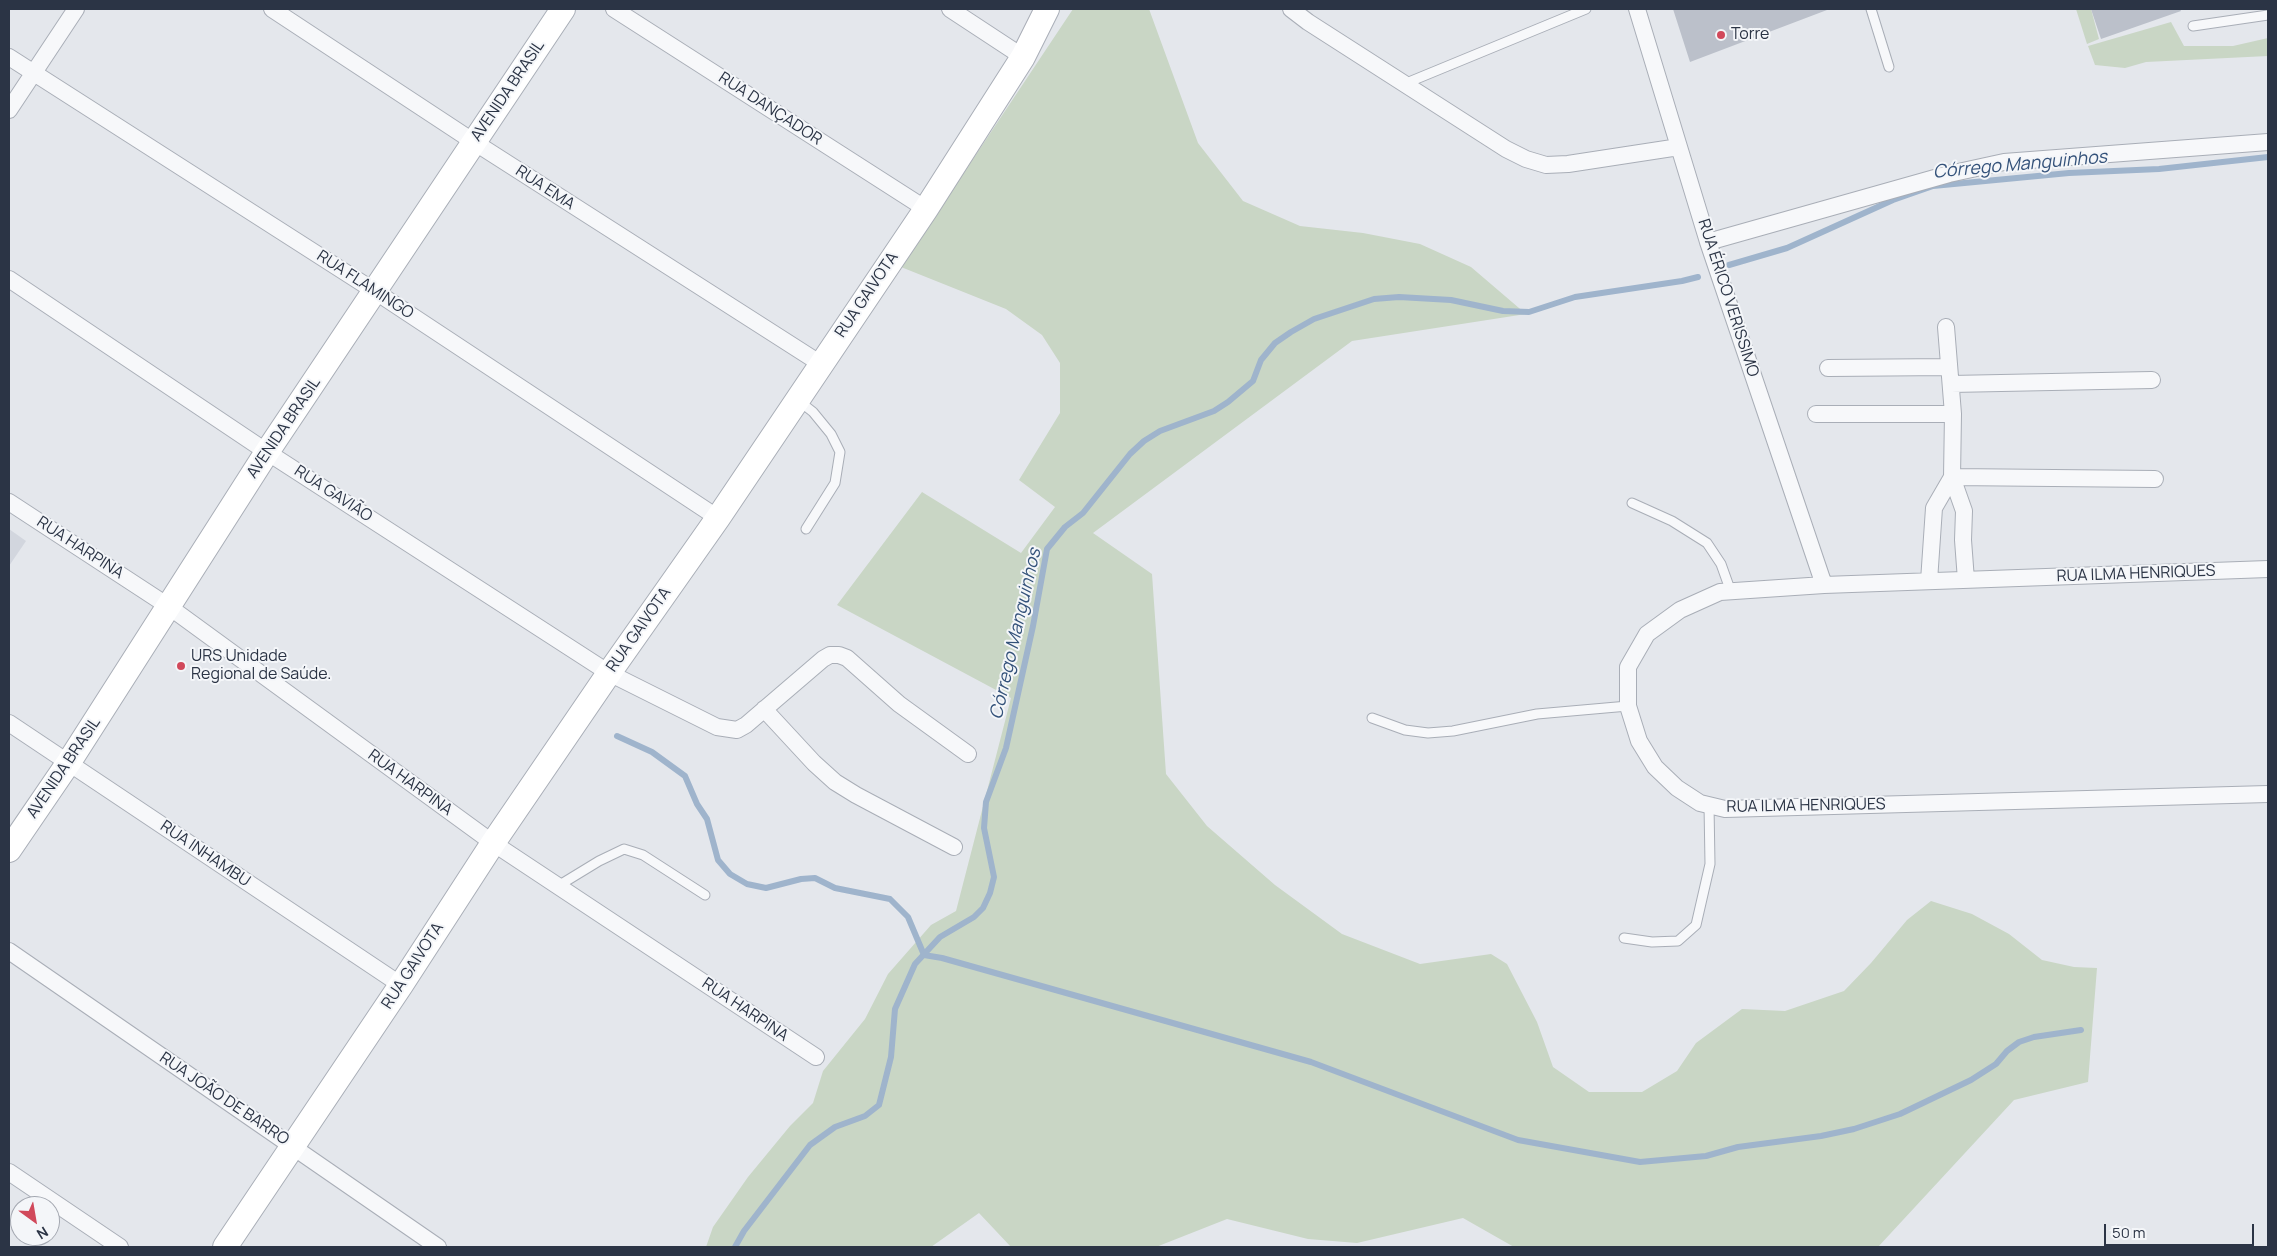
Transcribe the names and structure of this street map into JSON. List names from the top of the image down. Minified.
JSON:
{"streets":{"street":["AVENIDA BRASIL","RUA DANÇADOR","RUA EMA","RUA FLAMINGO","RUA GAIVOTA","RUA ÉRICO VERISSIMO","RUA GAVIÃO","RUA HARPINA","RUA ILMA HENRIQUES","RUA INHAMBU","RUA JOÃO DE BARRO"]},"crossings":[["AVENIDA BRASIL","RUA EMA"],["AVENIDA BRASIL","RUA FLAMINGO"],["AVENIDA BRASIL","RUA GAVIÃO"],["AVENIDA BRASIL","RUA HARPINA"],["AVENIDA BRASIL","RUA INHAMBU"],["RUA DANÇADOR","RUA GAIVOTA"],["RUA EMA","RUA GAIVOTA"],["RUA FLAMINGO","RUA GAIVOTA"],["RUA GAIVOTA","RUA GAVIÃO"],["RUA GAIVOTA","RUA HARPINA"],["RUA GAIVOTA","RUA INHAMBU"],["RUA GAIVOTA","RUA JOÃO DE BARRO"],["RUA ÉRICO VERISSIMO","RUA ILMA HENRIQUES"]],"water":["Córrego Manguinhos"],"places":["Torre","URS Unidade Regional de Saúde."],"scale_bar":"50 m","north":"bottom right"}
